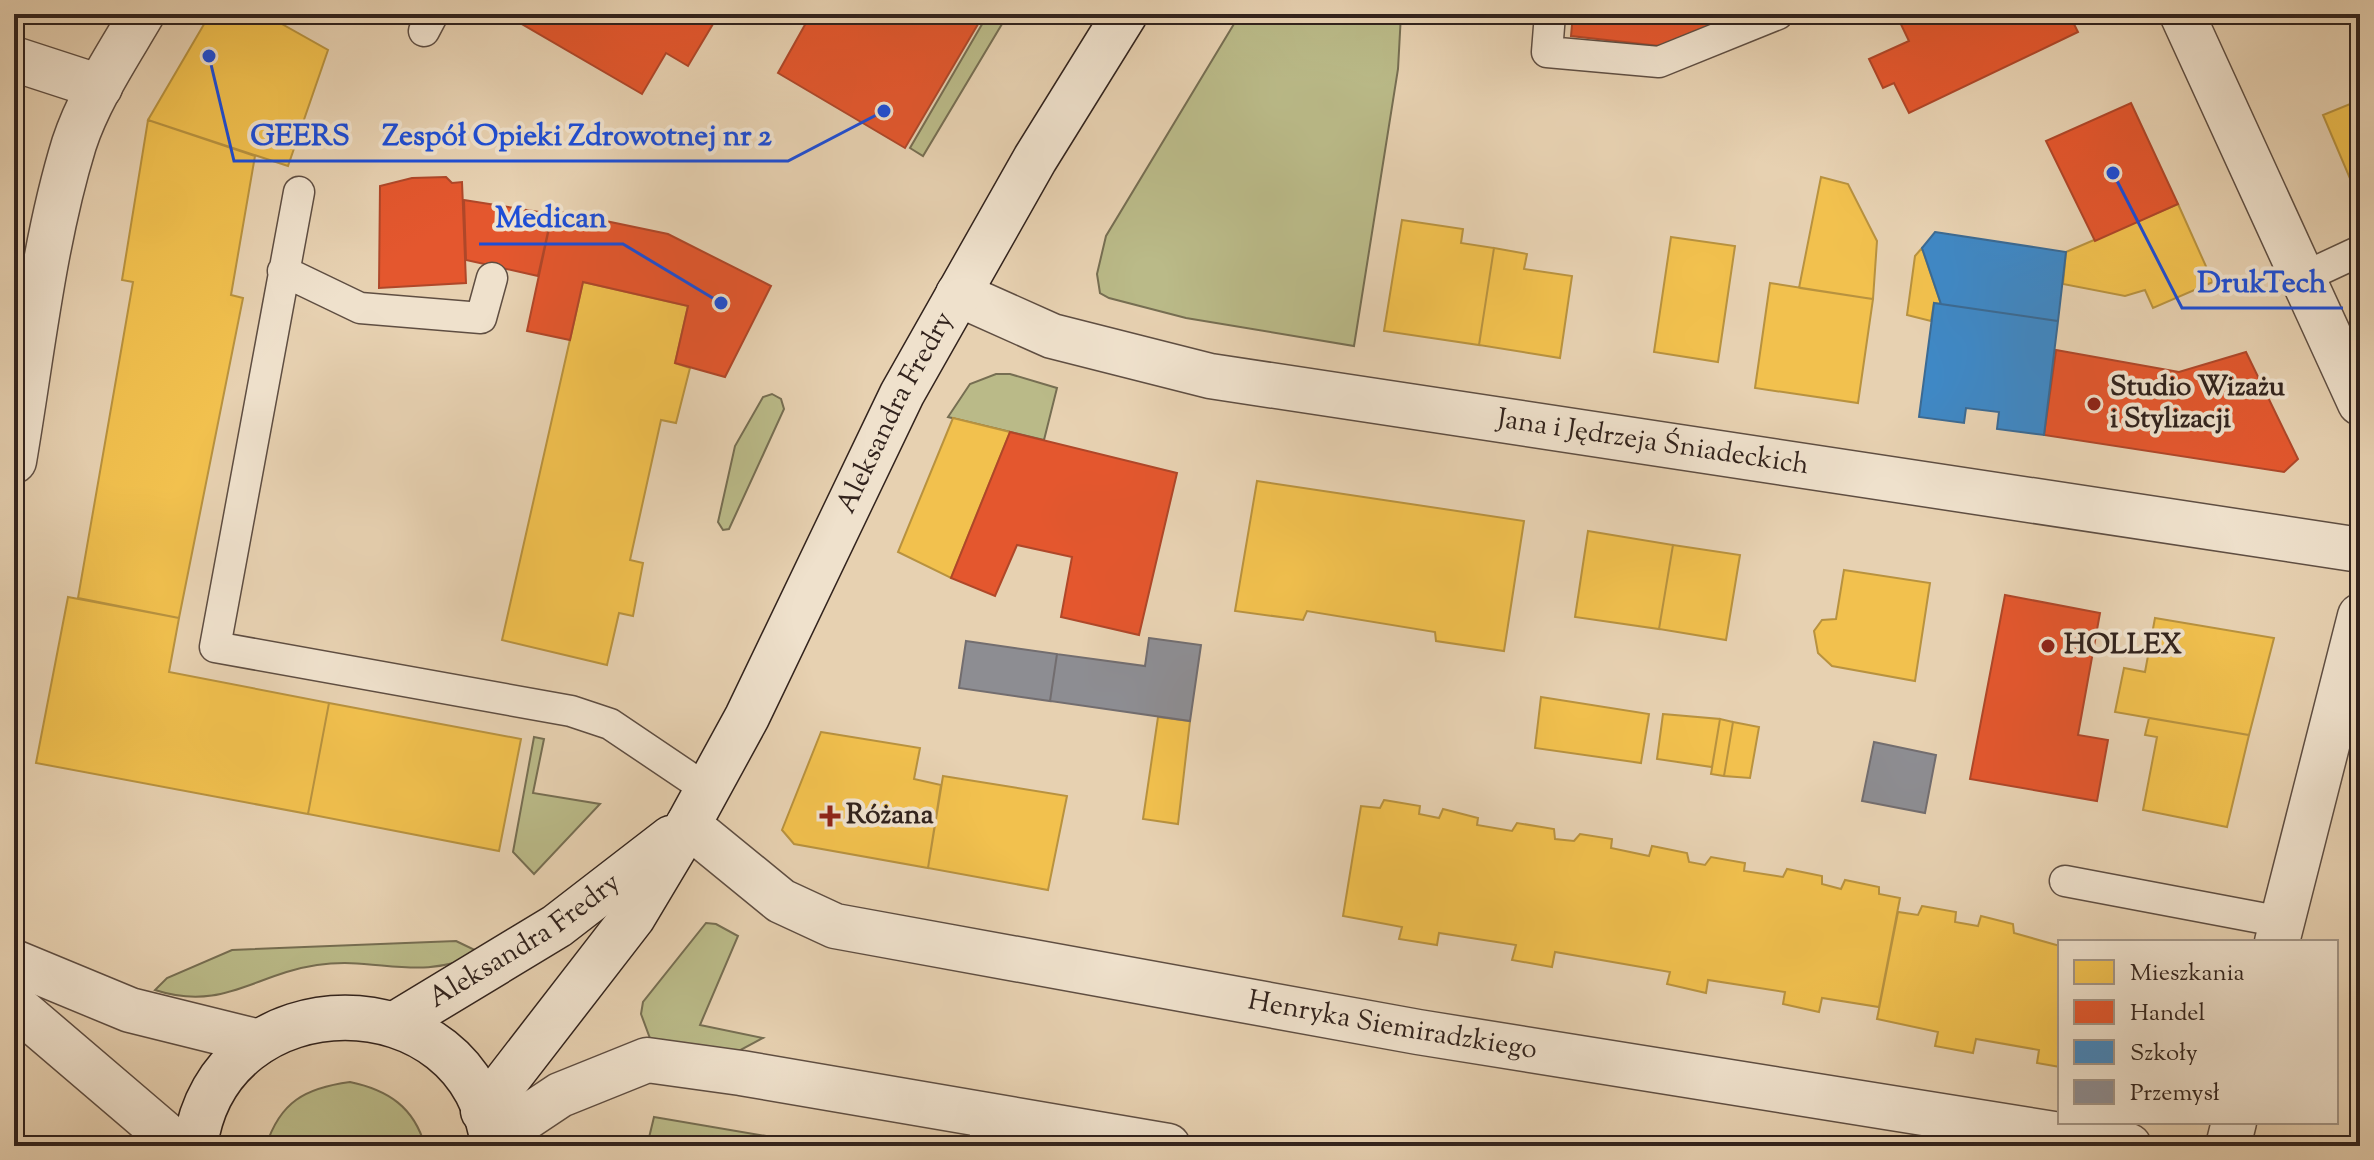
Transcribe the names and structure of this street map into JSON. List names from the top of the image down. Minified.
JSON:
{"streets":{"street":["Aleksandra Fredry","Jana i Jędrzeja Śniadeckich","Henryka Siemiradzkiego"]},"crossings":[["Aleksandra Fredry","Jana i Jędrzeja Śniadeckich"],["Aleksandra Fredry","Henryka Siemiradzkiego"]],"places":{"other":["GEERS","Zespół Opieki Zdrowotnej nr 2","DrukTech","Medican","Studio Wizażu i Stylizacji","HOLLEX"],"health":["Różana"]},"legend":["Mieszkania","Handel","Szkoły","Przemysł"]}
